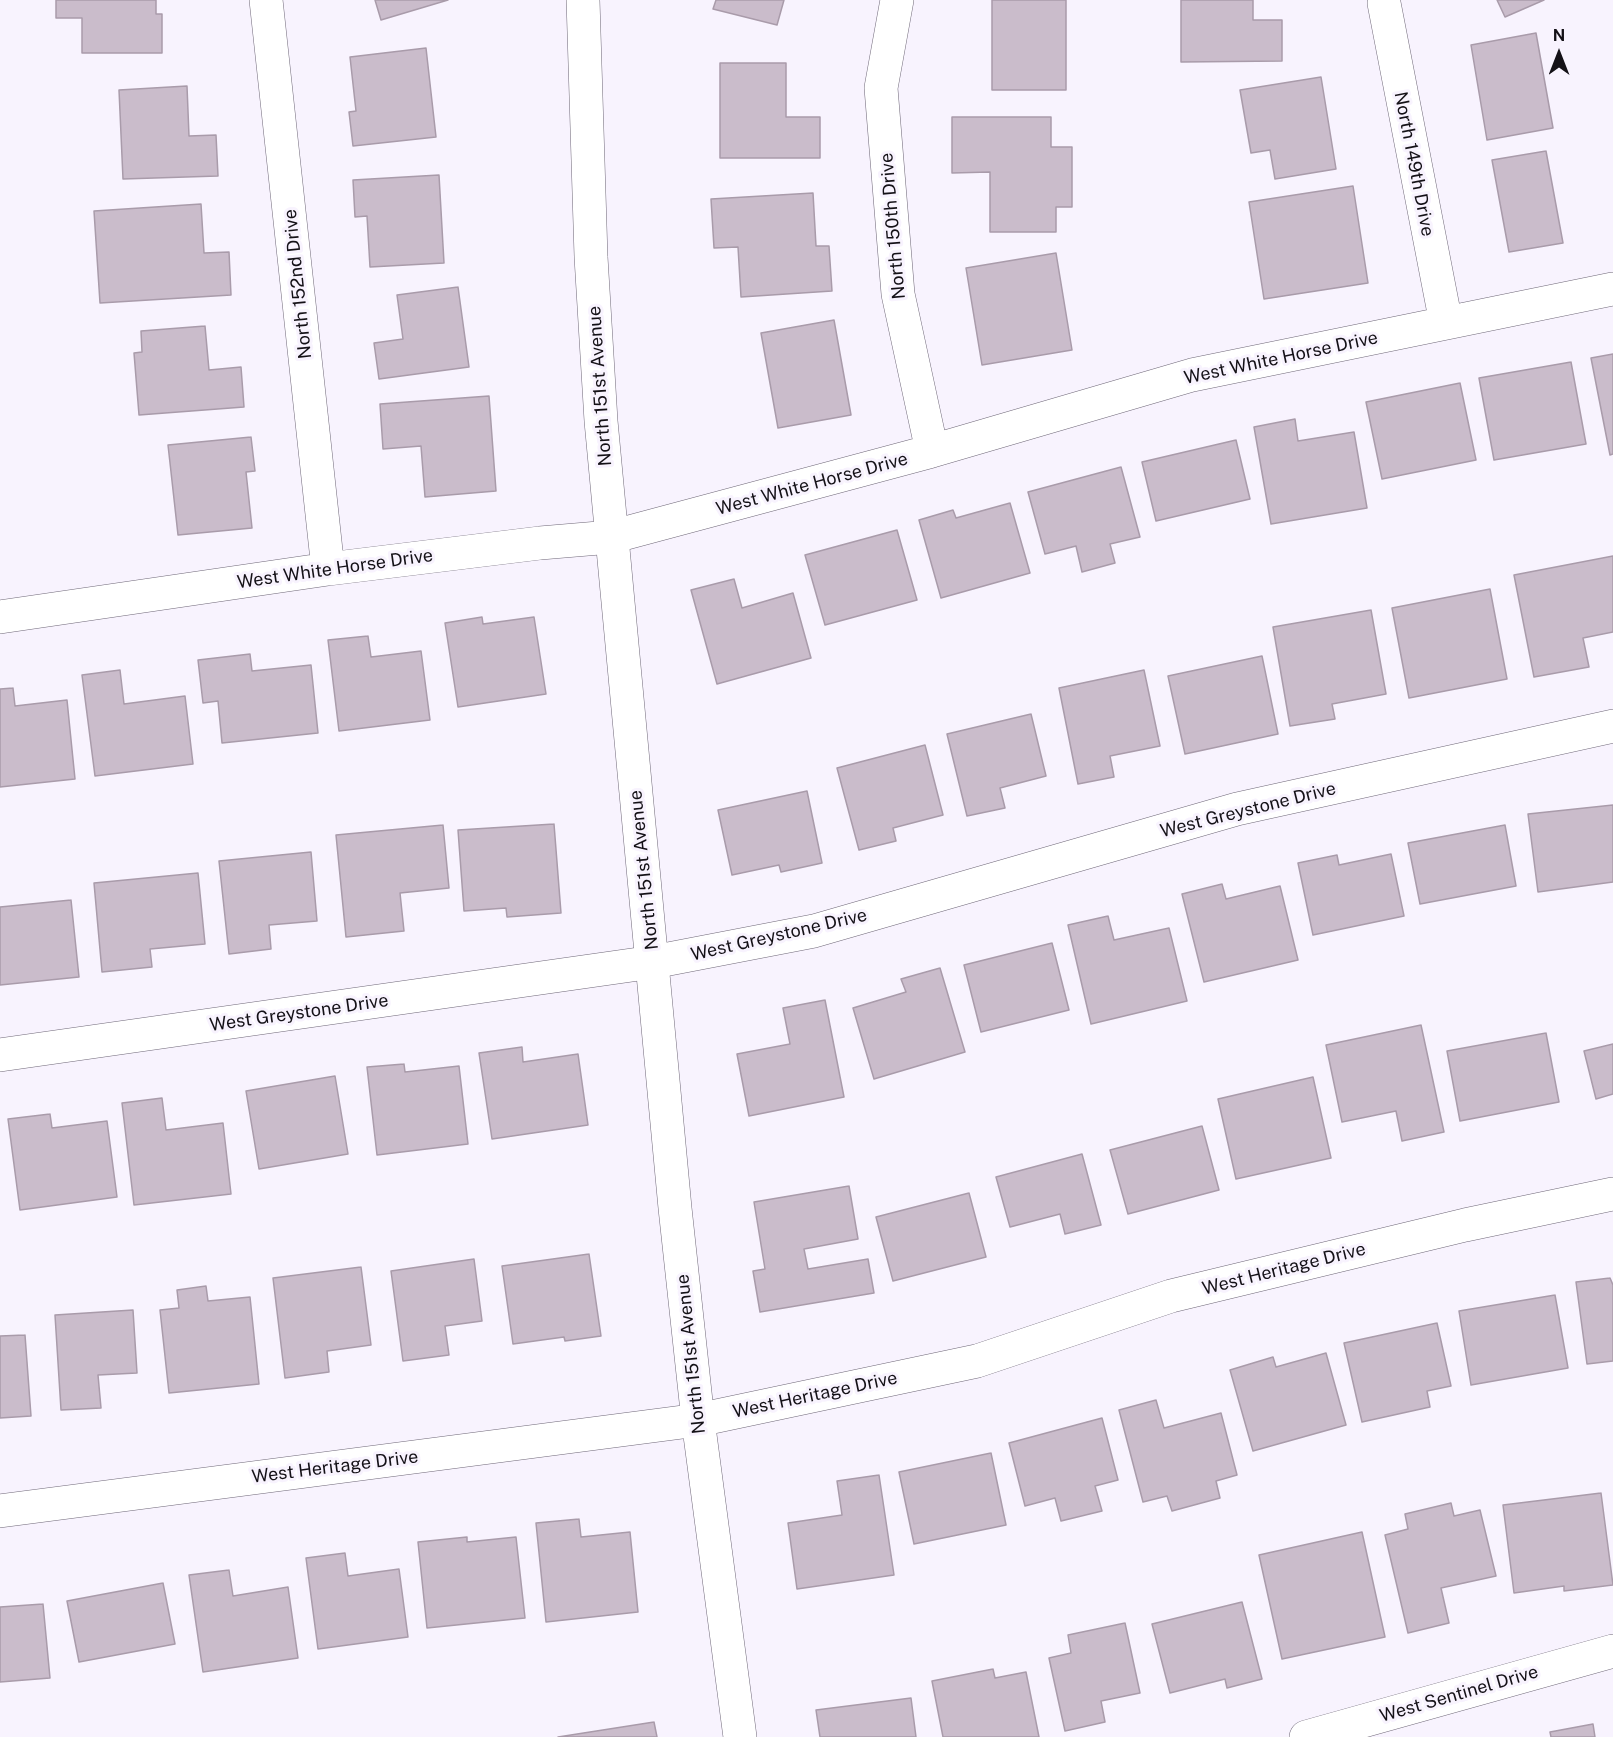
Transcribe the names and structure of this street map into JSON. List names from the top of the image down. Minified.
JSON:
{"streets":{"street":["North 149th Drive","North 150th Drive","North 152nd Drive","West White Horse Drive","North 151st Avenue","West Greystone Drive","West Heritage Drive","West Sentinel Drive"]},"crossings":[["North 149th Drive","West White Horse Drive"],["North 150th Drive","West White Horse Drive"],["North 152nd Drive","West White Horse Drive"],["West White Horse Drive","North 151st Avenue"],["North 151st Avenue","West Greystone Drive"],["North 151st Avenue","West Heritage Drive"]],"north":"top"}
